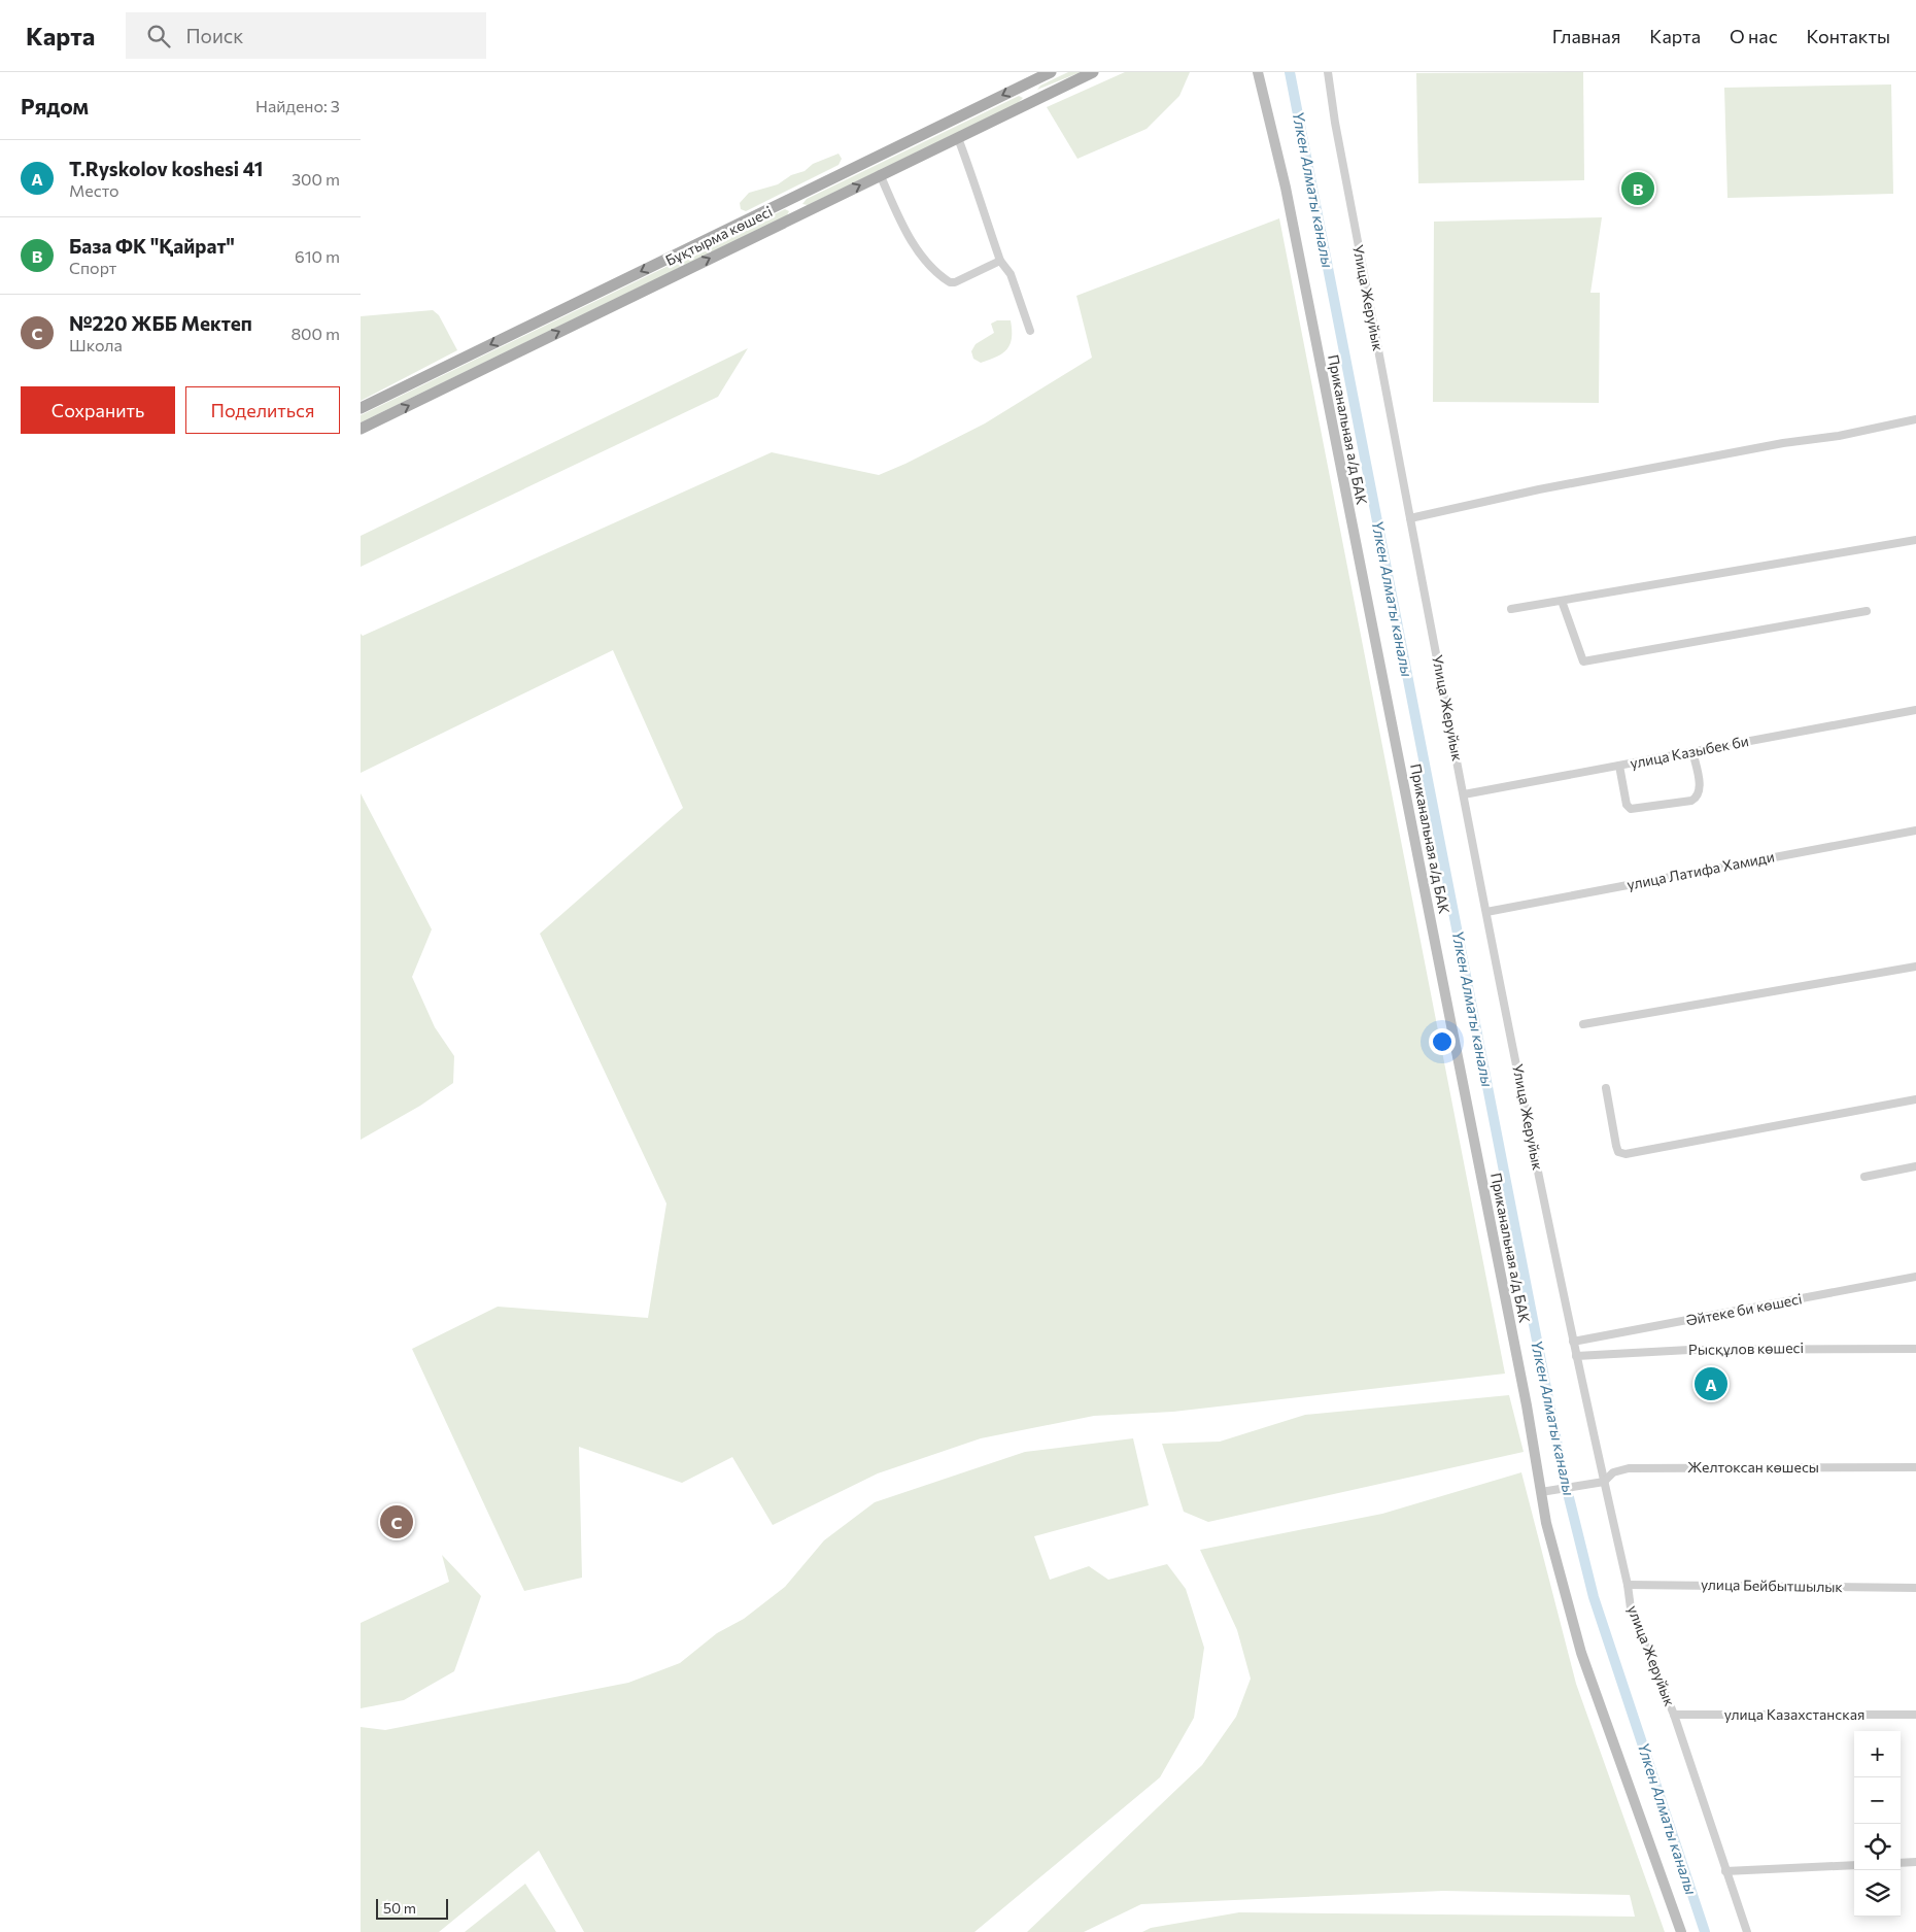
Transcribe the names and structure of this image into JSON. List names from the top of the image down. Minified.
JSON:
{"streets":{"main road":["Бұқтырма көшесі"],"street":["Улица Жеруйык","Приканальная а/д БАК","улица Казыбек би","улица Латифа Хамиди","Әйтеке би көшесі","Рысқұлов көшесі","Желтоксан көшесы","улица Бейбытшылык","улица Жеруйык","улица Казахстанская"]},"crossings":[["Улица Жеруйык","улица Казыбек би"],["Улица Жеруйык","улица Латифа Хамиди"],["Улица Жеруйык","Әйтеке би көшесі"],["Улица Жеруйык","улица Жеруйык"],["Приканальная а/д БАК","Желтоксан көшесы"],["Әйтеке би көшесі","улица Жеруйык"],["Рысқұлов көшесі","улица Жеруйык"],["Желтоксан көшесы","улица Жеруйык"],["улица Бейбытшылык","улица Жеруйык"],["улица Жеруйык","улица Казахстанская"]],"water":["Үлкен Алматы каналы"],"scale_bar":"50 m","page":{"header":"Карта","search":"Поиск","nav":["Главная","Карта","О нас","Контакты"],"heading":["Рядом","Найдено: 3"],"list":[{"mark":"A","name":"T.Ryskolov koshesi 41","note":"Место","value":"300 m"},{"mark":"B","name":"База ФК \"Қайрат\"","note":"Спорт","value":"610 m"},{"mark":"C","name":"№220 ЖББ Мектеп","note":"Школа","value":"800 m"}],"pins":["B","A","C"],"buttons":["Сохранить","Поделиться"],"map_buttons":["+","−"],"scale":"50 m"}}
